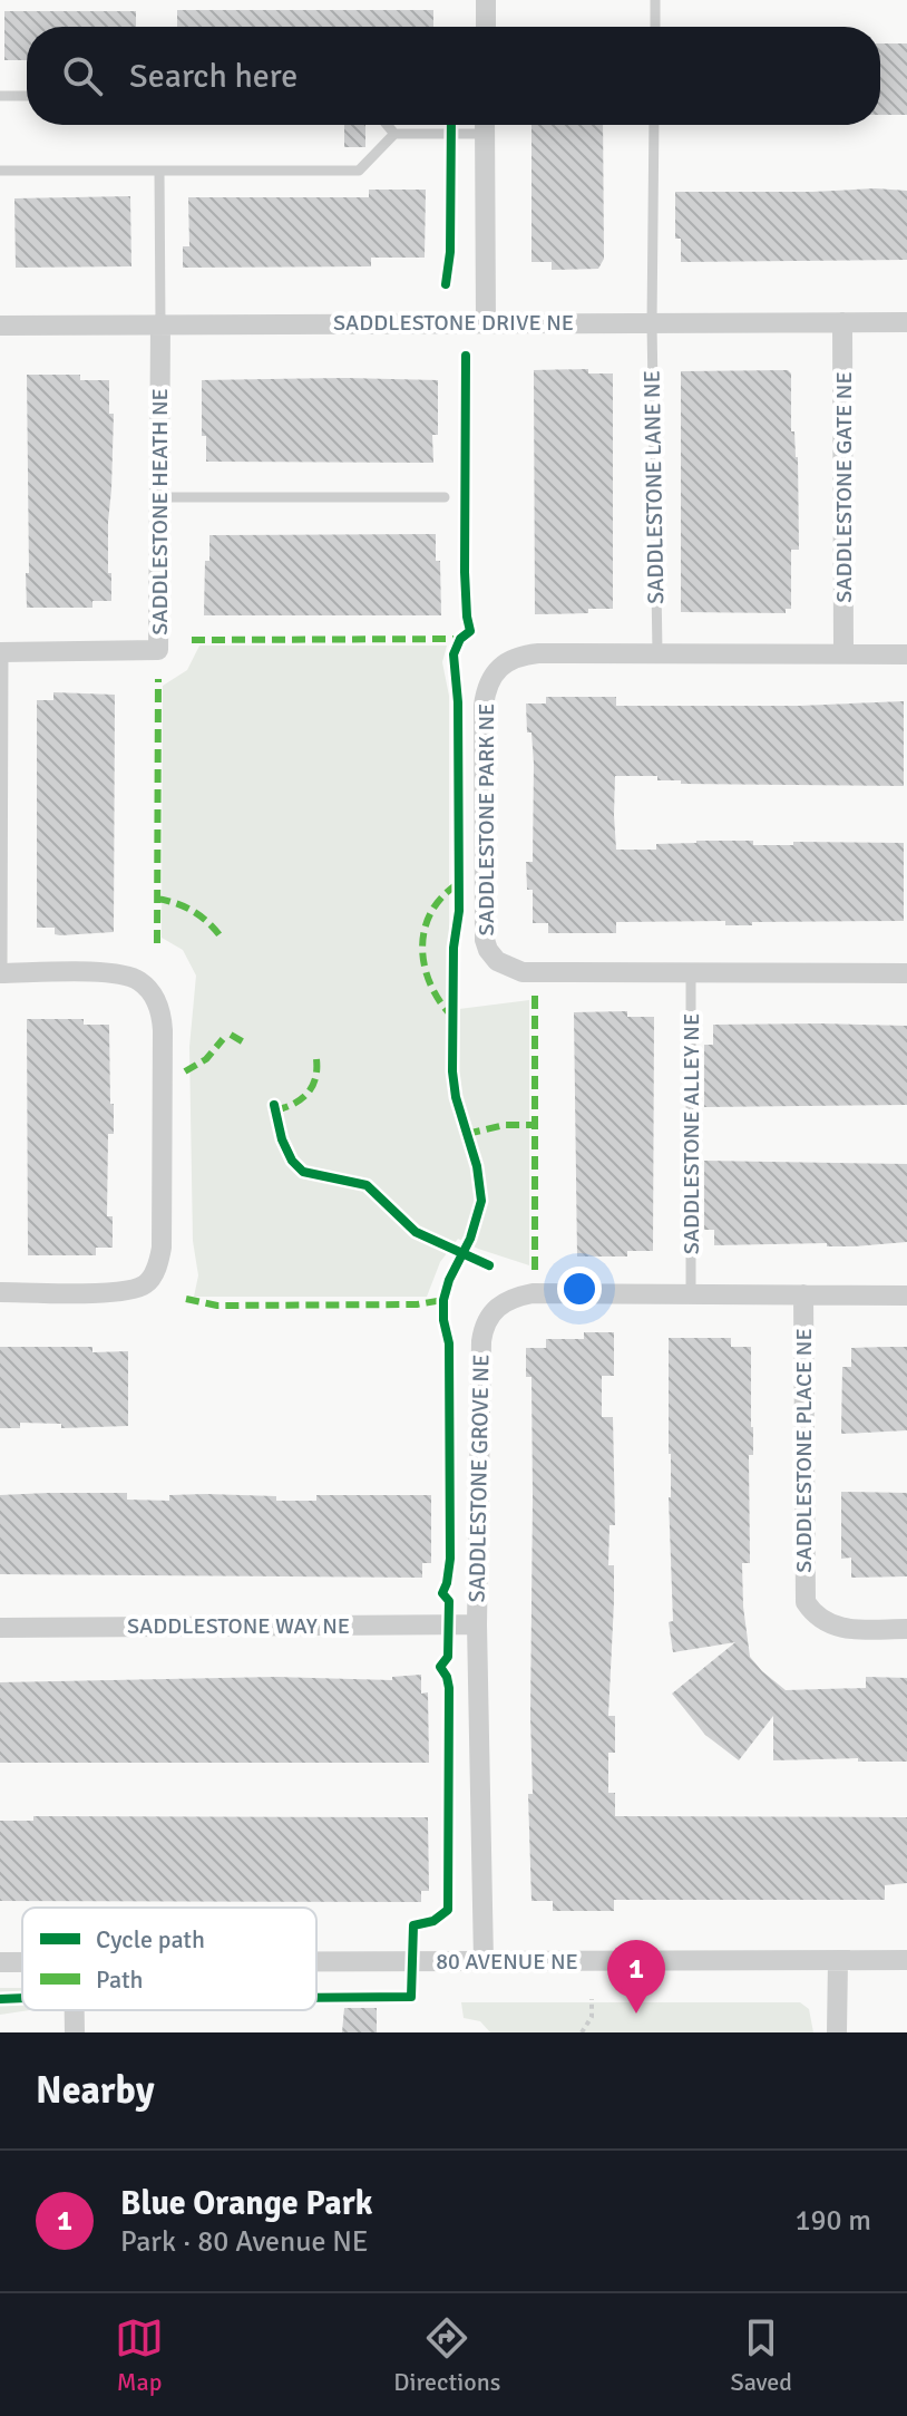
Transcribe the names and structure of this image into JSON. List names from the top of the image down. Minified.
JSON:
{"streets":{"street":["SADDLESTONE DRIVE NE","SADDLESTONE GATE NE","SADDLESTONE HEATH NE","SADDLESTONE PARK NE","SADDLESTONE PLACE NE","SADDLESTONE GROVE NE","SADDLESTONE WAY NE","80 AVENUE NE"],"lane":["SADDLESTONE LANE NE","SADDLESTONE ALLEY NE"]},"crossings":[["SADDLESTONE DRIVE NE","SADDLESTONE LANE NE"],["SADDLESTONE DRIVE NE","SADDLESTONE GATE NE"],["SADDLESTONE DRIVE NE","SADDLESTONE HEATH NE"],["SADDLESTONE LANE NE","SADDLESTONE PARK NE"],["SADDLESTONE GATE NE","SADDLESTONE PARK NE"],["SADDLESTONE PARK NE","SADDLESTONE ALLEY NE"],["SADDLESTONE ALLEY NE","SADDLESTONE GROVE NE"],["SADDLESTONE PLACE NE","SADDLESTONE GROVE NE"],["SADDLESTONE GROVE NE","SADDLESTONE WAY NE"],["SADDLESTONE GROVE NE","80 AVENUE NE"]],"legend":["Cycle path","Path"],"page":{"search":"Search here","pins":"1","heading":"Nearby","list":[{"mark":"1","name":"Blue Orange Park","note":"Park · 80 Avenue NE","value":"190 m"}],"nav":["Map","Directions","Saved"]}}
